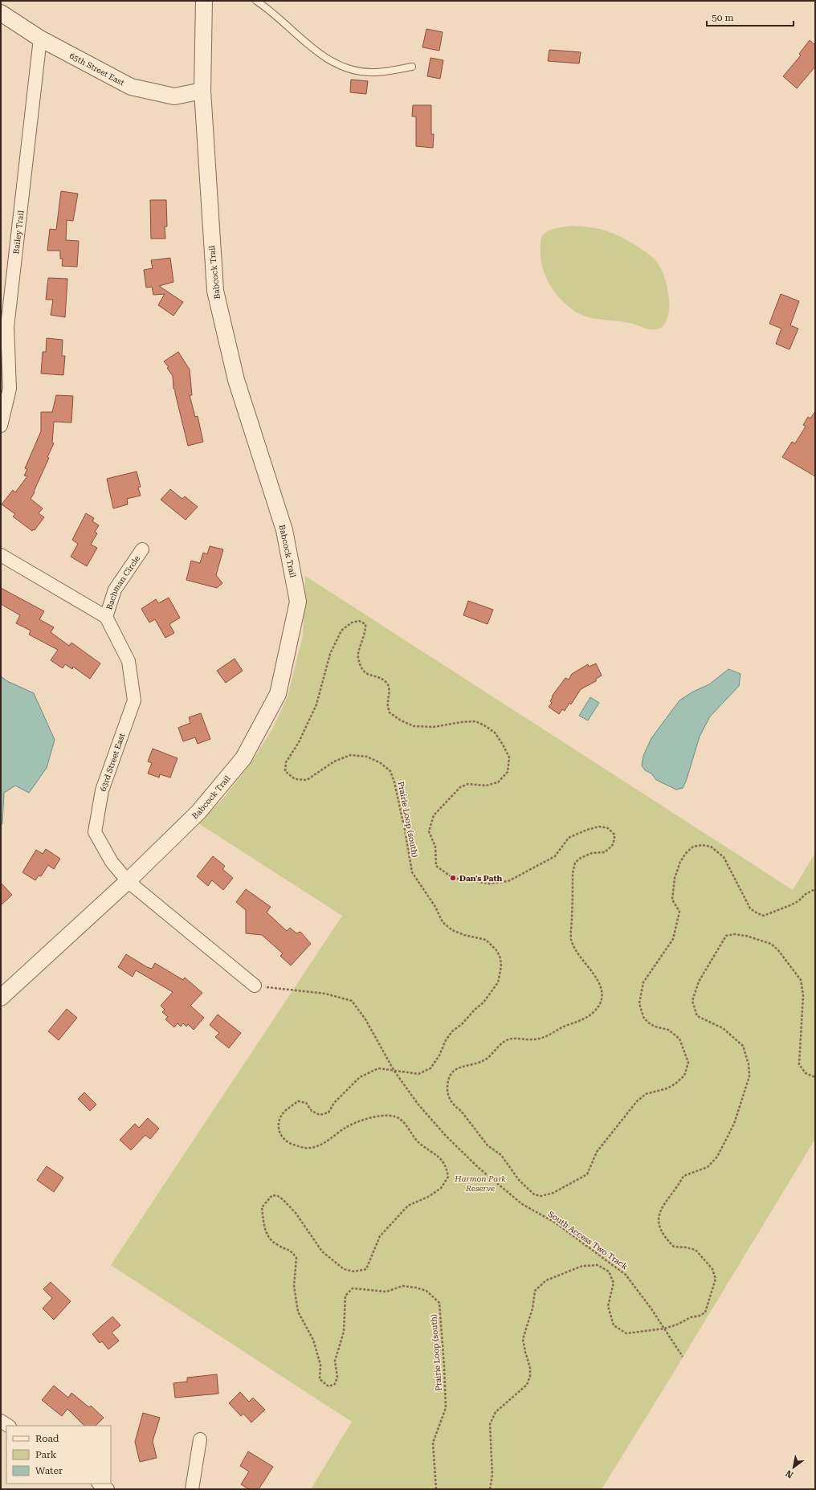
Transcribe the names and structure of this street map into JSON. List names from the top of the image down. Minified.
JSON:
{"streets":{"street":["65th Street East","Bailey Trail","Babcock Trail","Bachman Circle","63rd Street East"],"path":["Prairie Loop (south)","South Access Two Track"]},"crossings":[["65th Street East","Bailey Trail"],["65th Street East","Babcock Trail"],["Babcock Trail","63rd Street East"],["Bachman Circle","63rd Street East"],["63rd Street East","South Access Two Track"],["Prairie Loop (south)","South Access Two Track"]],"parks":["Harmon Park Reserve"],"places":["Dan's Path"],"legend":["Road","Park","Water"],"scale_bar":"50 m","north":"bottom left"}
